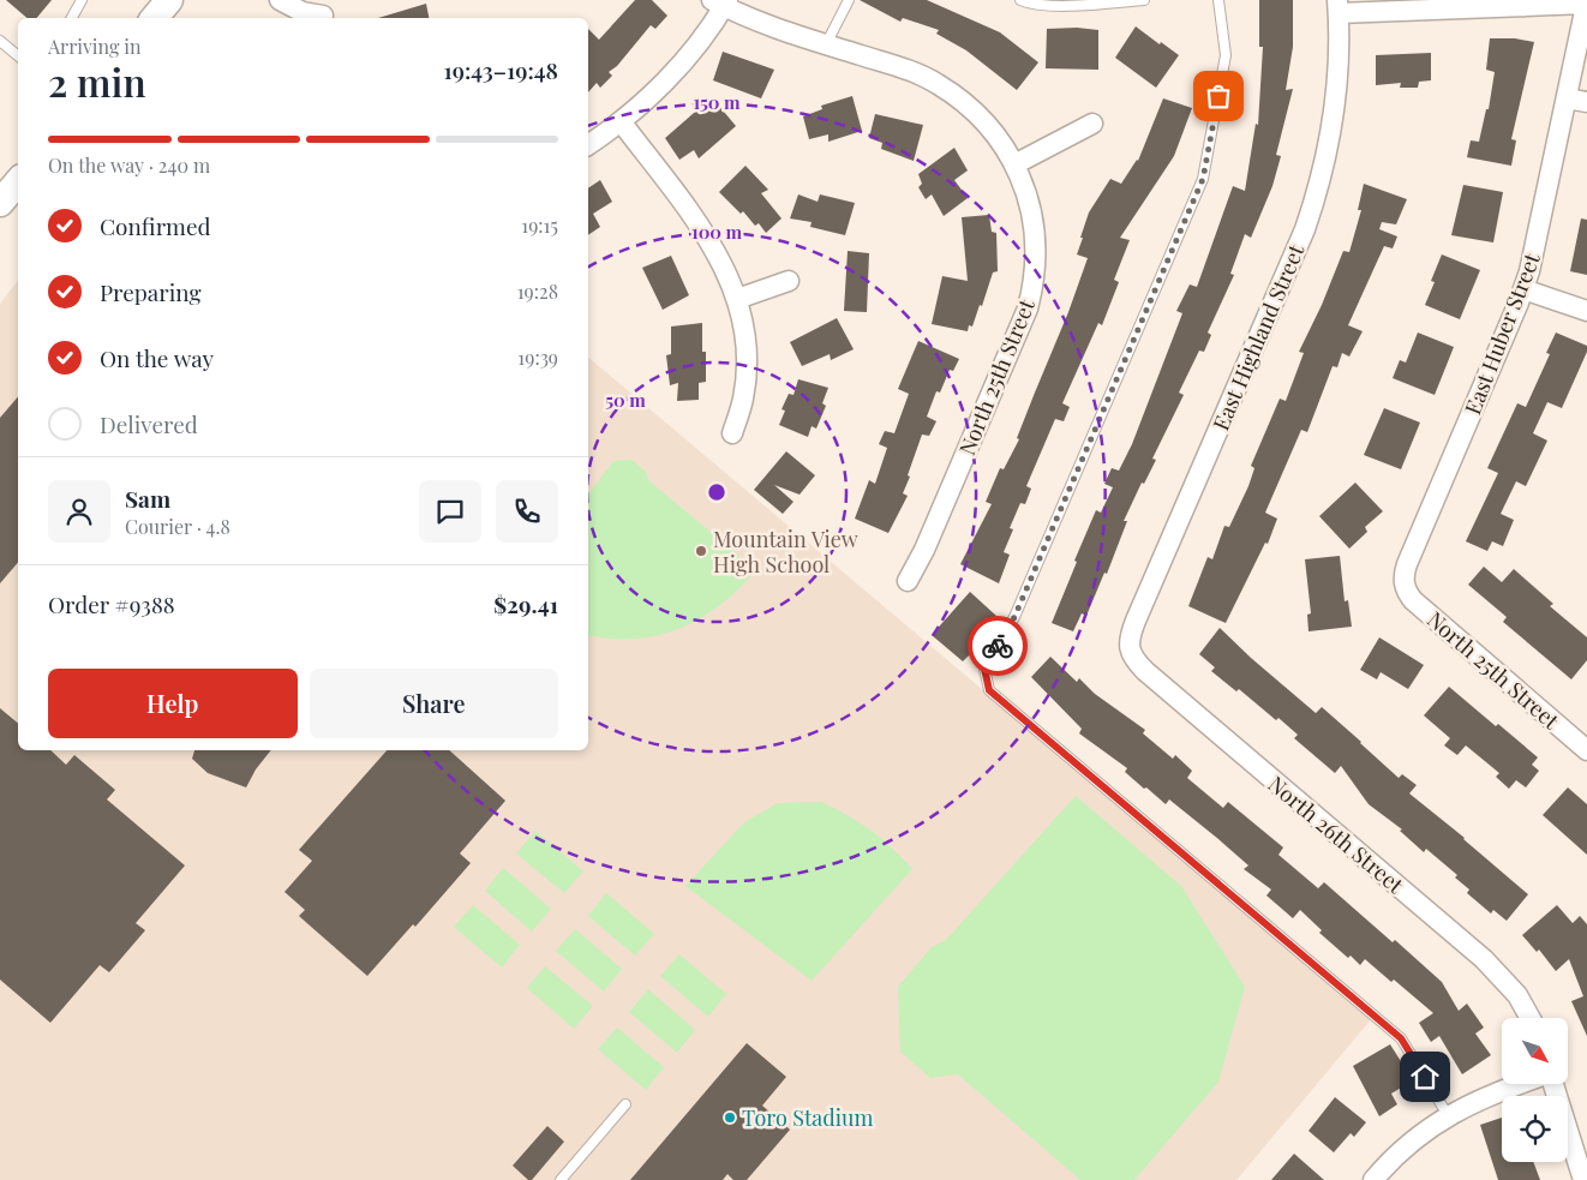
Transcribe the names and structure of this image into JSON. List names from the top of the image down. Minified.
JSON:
{"streets":{"street":["East Huber Street","East Highland Street","North 25th Street","North 26th Street"]},"crossings":[["East Huber Street","North 25th Street"],["East Highland Street","North 26th Street"]],"places":["Mountain View High School","Toro Stadium"],"north":"bottom right","page":{"heading":["2 min","Arriving in","19:43–19:48"],"panel":["Sam","Courier · 4.8","Order #9388","$29.41"],"bar":"On the way · 240 m","list":[["Confirmed","19:15"],["Preparing","19:28"],["On the way","19:39"],"Delivered"],"buttons":["Help","Share"]},"rings":["150 m","100 m","50 m"]}
